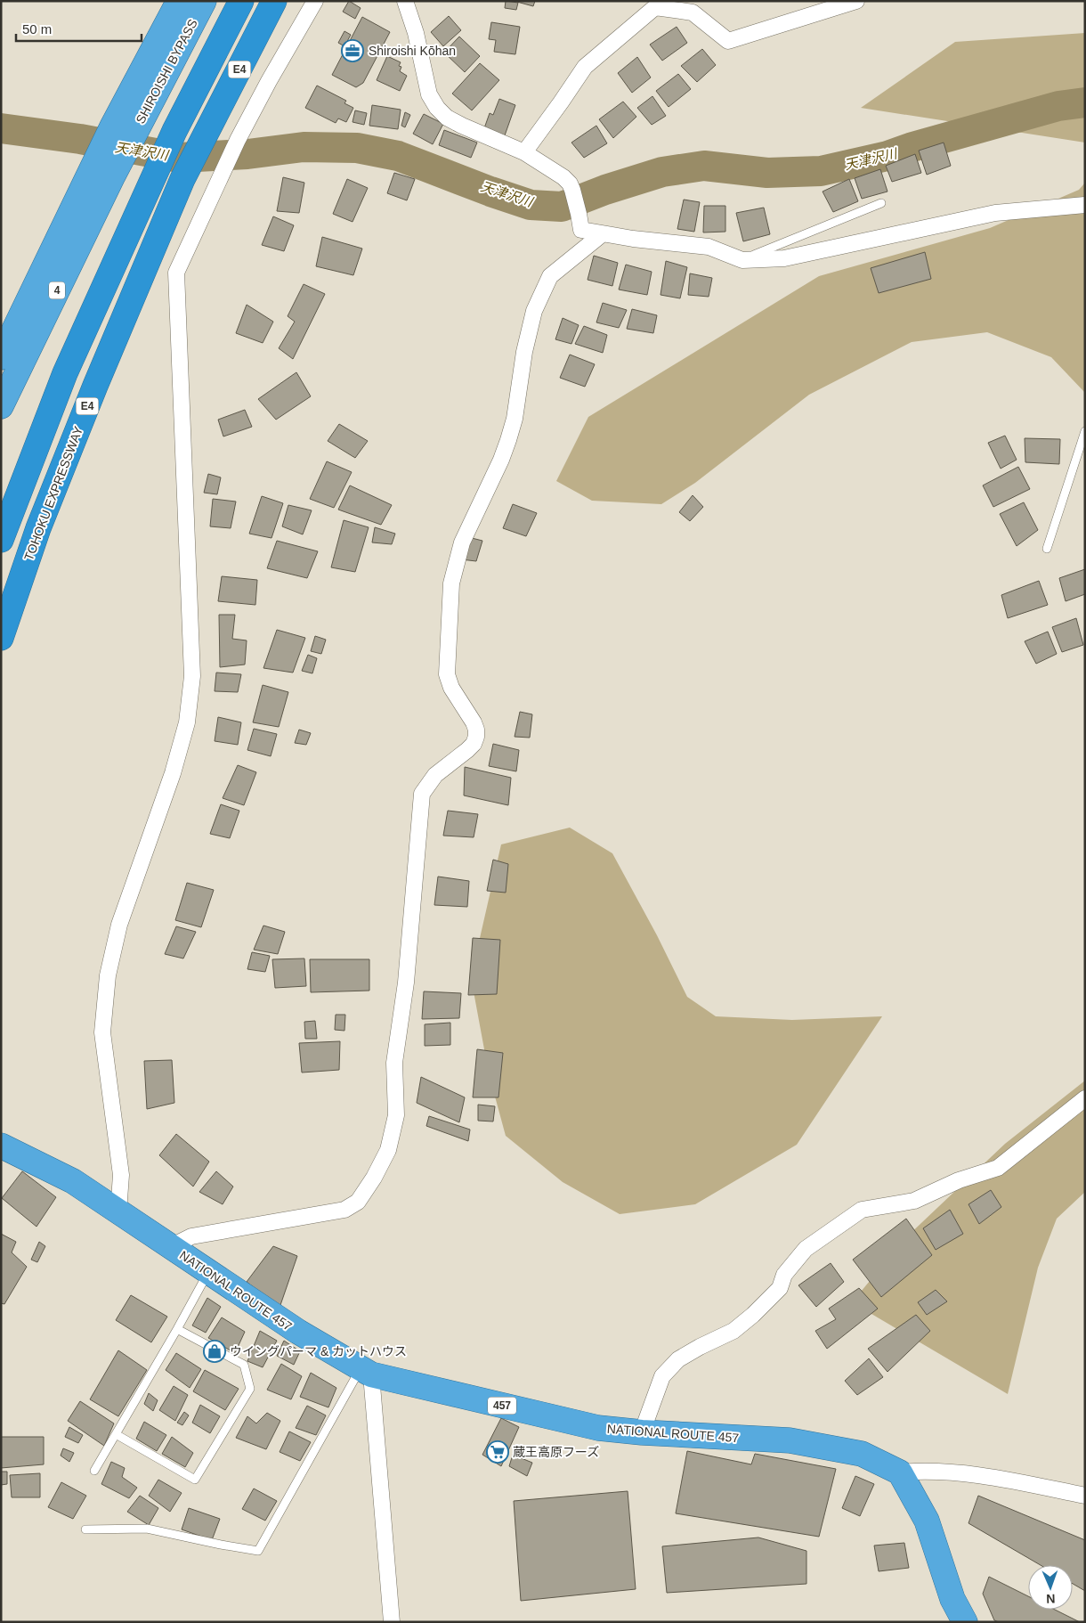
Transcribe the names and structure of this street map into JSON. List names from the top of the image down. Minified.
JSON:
{"streets":{"highway":["E4","SHIROISHI BYPASS","4","TOHOKU EXPRESSWAY","NATIONAL ROUTE 457","457"]},"water":["天津沢川"],"places":{"office":["Shiroishi Kōhan"],"shop":["ウイングパーマ & カットハウス"],"supermarket":["蔵王高原フーズ"]},"scale_bar":"50 m","north":"bottom"}
